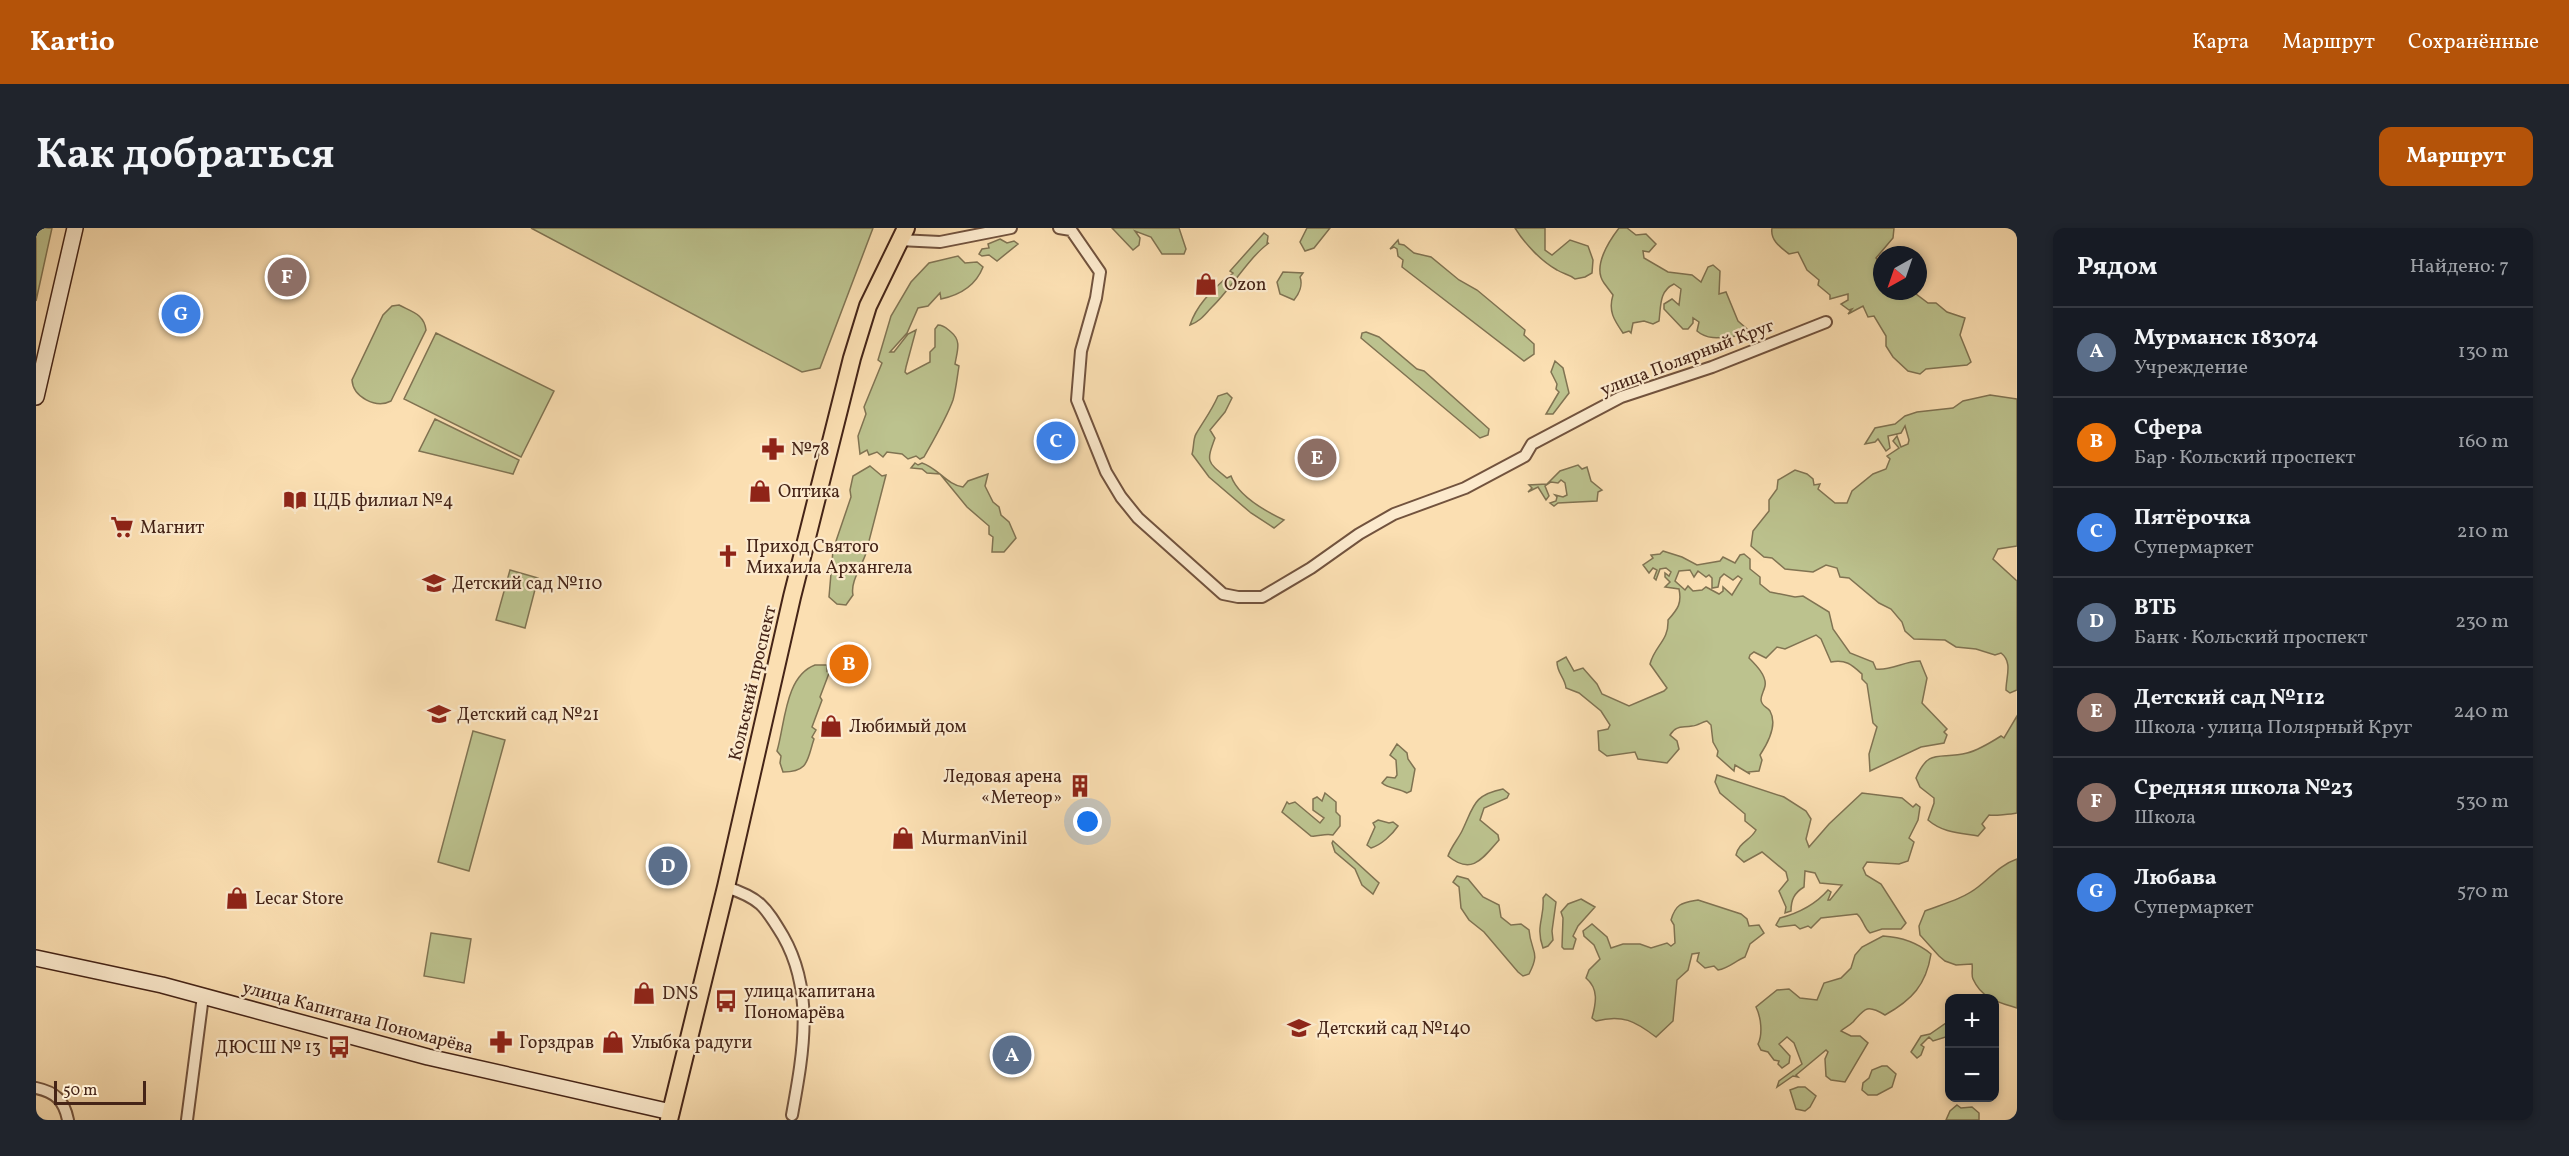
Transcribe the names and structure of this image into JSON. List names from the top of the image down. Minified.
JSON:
{"streets":{"main road":["Кольский проспект"],"street":["улица Полярный Круг","улица Капитана Пономарёва"]},"crossings":[["Кольский проспект","улица Капитана Пономарёва"]],"places":{"shop":["Ozon","Оптика","Любимый дом","MurmanVinil","Lecar Store","DNS","Улыбка радуги"],"pharmacy":["№78","Горздрав"],"library":["ЦДБ филиал №4"],"supermarket":["Магнит"],"church":["Приход Святого Михаила Архангела"],"school or university":["Детский сад №110","Детский сад №21","Детский сад №140"],"building":["Ледовая арена «Метеор»"],"bus stop":["улица капитана Пономарёва","ДЮСШ № 13"]},"scale_bar":"50 m","north":"bottom left","page":{"header":"Kartio","nav":["Карта","Маршрут","Сохранённые"],"title":"Как добраться","buttons":"Маршрут","heading":["Рядом","Найдено: 7"],"pins":["F","G","C","E","B","D","A"],"list":[{"mark":"A","name":"Мурманск 183074","note":"Учреждение","value":"130 m"},{"mark":"B","name":"Сфера","note":"Бар · Кольский проспект","value":"160 m"},{"mark":"C","name":"Пятёрочка","note":"Супермаркет","value":"210 m"},{"mark":"D","name":"ВТБ","note":"Банк · Кольский проспект","value":"230 m"},{"mark":"E","name":"Детский сад №112","note":"Школа · улица Полярный Круг","value":"240 m"},{"mark":"F","name":"Средняя школа №23","note":"Школа","value":"530 m"},{"mark":"G","name":"Любава","note":"Супермаркет","value":"570 m"}],"map_buttons":["+","−"],"scale":"50 m"}}
